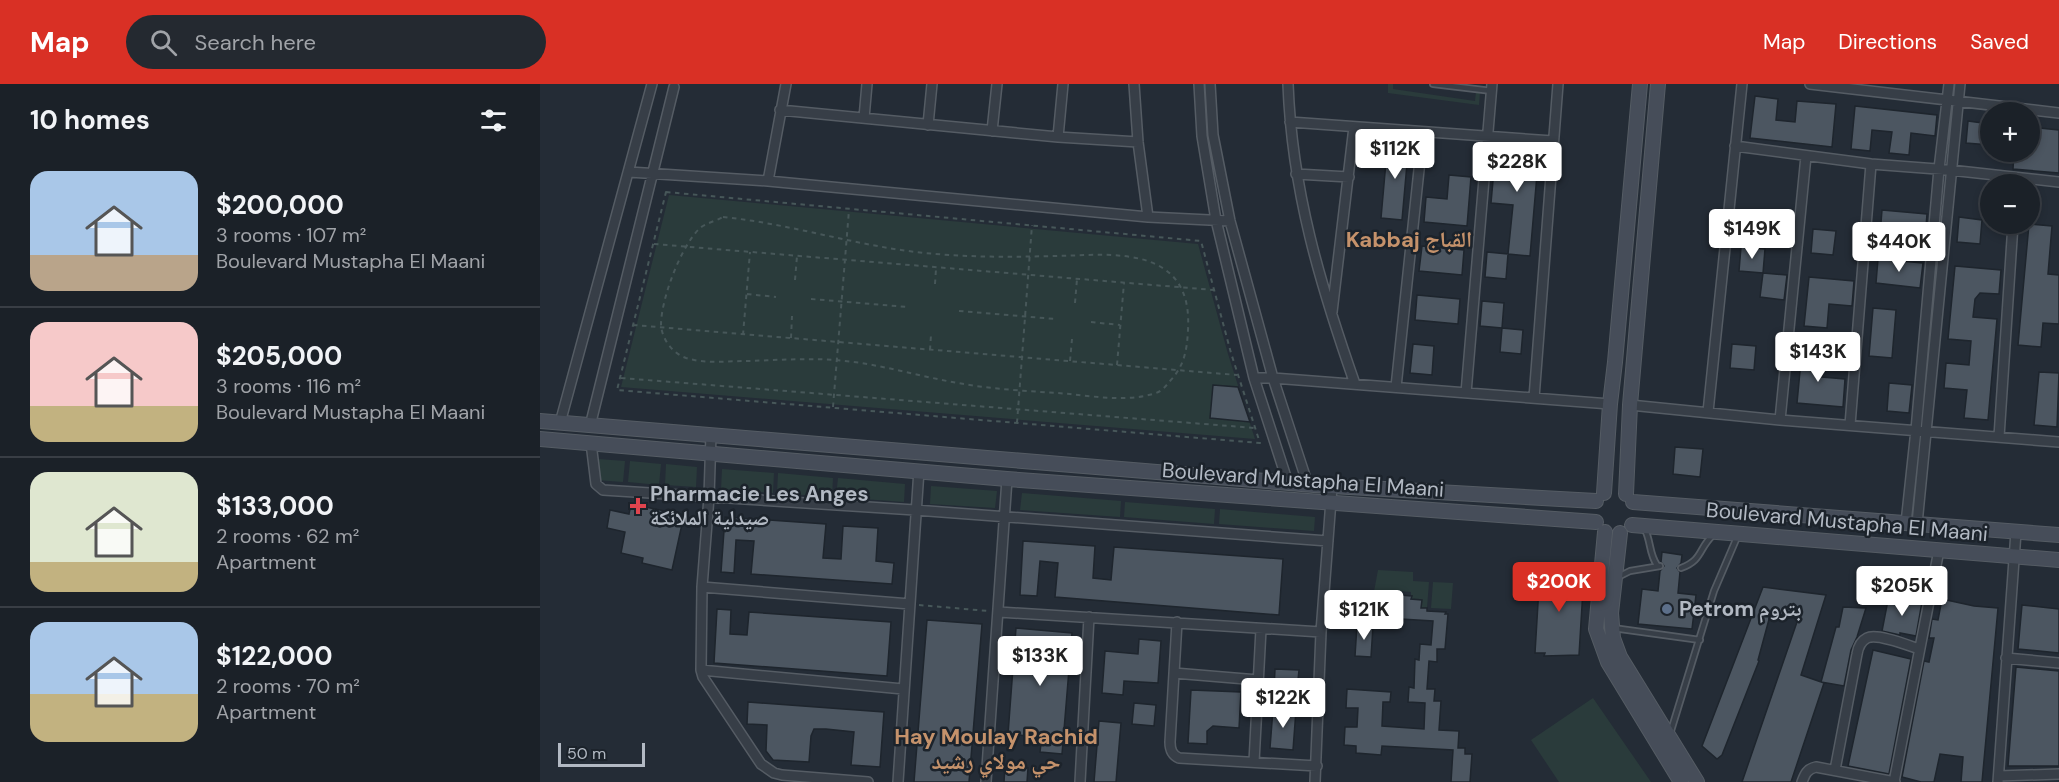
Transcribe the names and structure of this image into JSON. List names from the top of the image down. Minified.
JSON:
{"streets":{"street":["Boulevard Mustapha El Maani"]},"districts":["Kabbaj القباج","Hay Moulay Rachid حي مولاي رشيد"],"places":{"health":["Pharmacie Les Anges صيدلية الملائكة"],"other":["Petrom بتروم"]},"scale_bar":"50 m","page":{"header":"Map","search":"Search here","nav":["Map","Directions","Saved"],"heading":"10 homes","map_buttons":["+","−"],"price":["$112K","$228K","$149K","$440K","$143K","$200K","$205K","$121K","$133K","$122K"],"list":[{"name":"$200,000","note":"3 rooms · 107 m² · Boulevard Mustapha El Maani"},{"name":"$205,000","note":"3 rooms · 116 m² · Boulevard Mustapha El Maani"},{"name":"$133,000","note":"2 rooms · 62 m² · Apartment"},{"name":"$122,000","note":"2 rooms · 70 m² · Apartment"}],"scale":"50 m"}}
